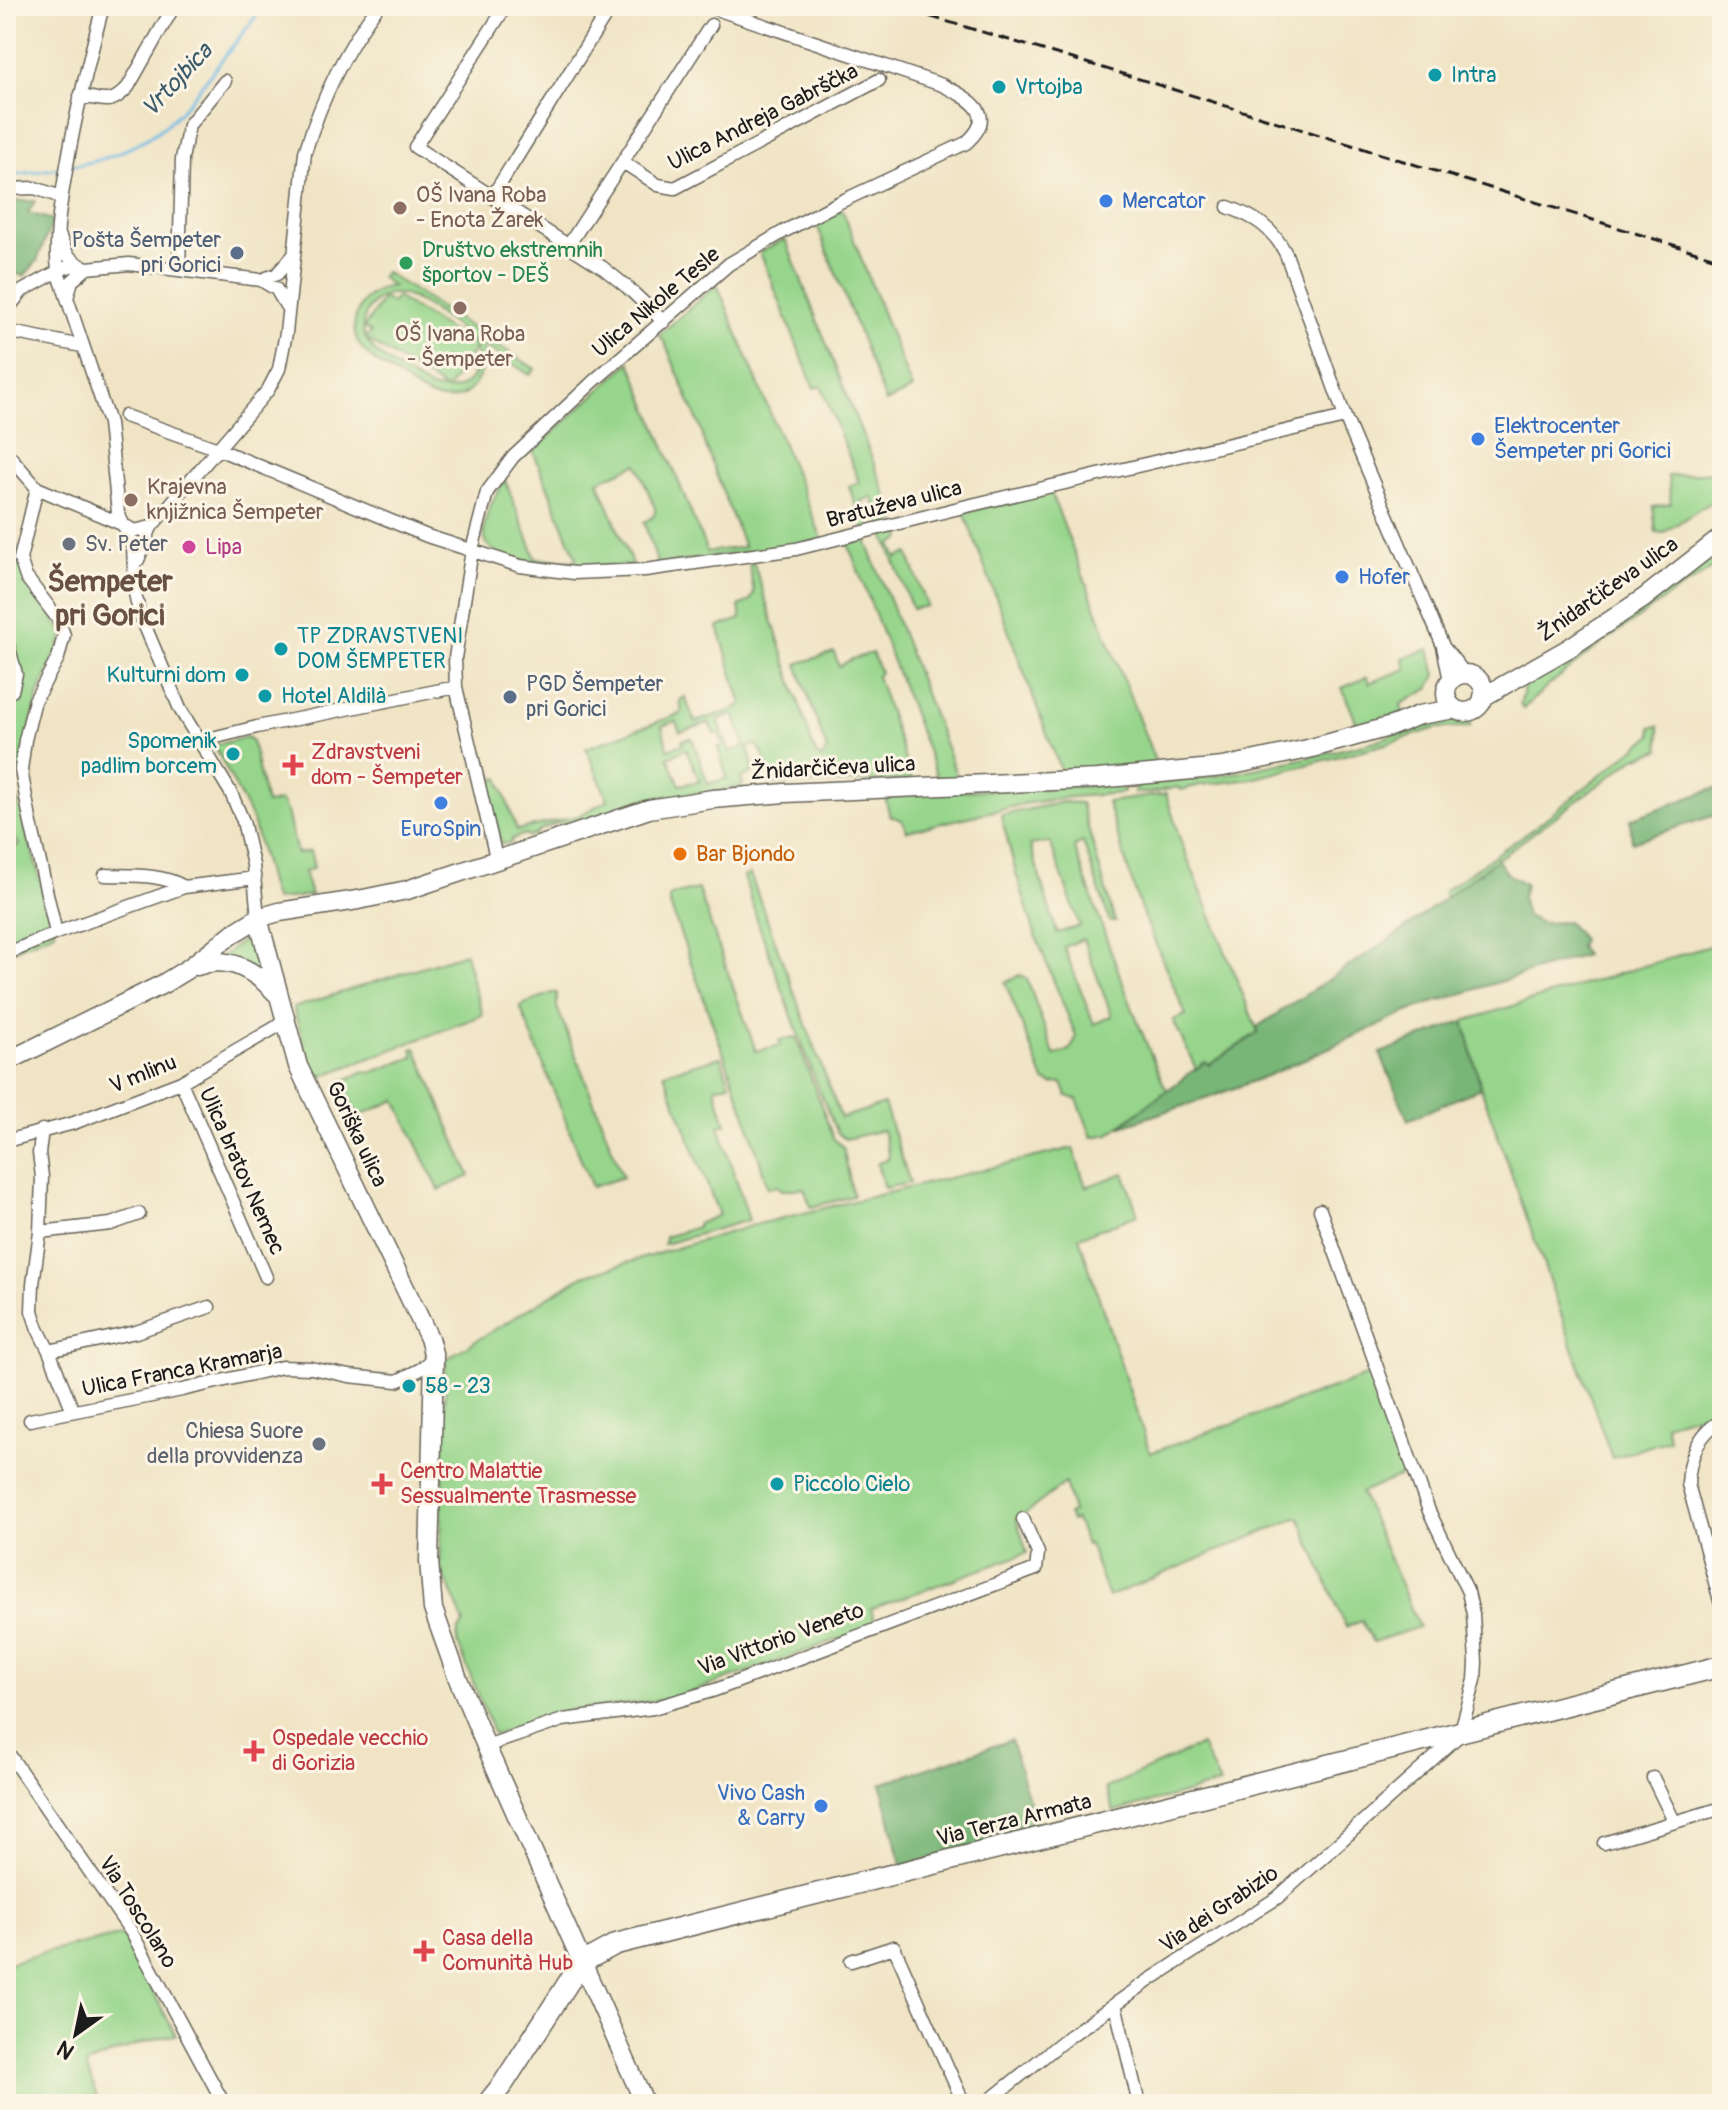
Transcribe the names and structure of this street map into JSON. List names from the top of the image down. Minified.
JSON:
{"streets":{"main road":["Via Terza Armata"],"street":["Ulica Andreja Gabrščka","Ulica Nikole Tesle","Bratuževa ulica","Žnidarčičeva ulica","V mlinu","Goriška ulica","Ulica bratov Nemec","Ulica Franca Kramarja","Via Vittorio Veneto","Via dei Grabizio","Via Toscolano"]},"crossings":[["Ulica Nikole Tesle","Bratuževa ulica"],["Ulica Nikole Tesle","Žnidarčičeva ulica"],["Žnidarčičeva ulica","Goriška ulica"],["V mlinu","Goriška ulica"],["V mlinu","Ulica bratov Nemec"],["V mlinu","Ulica Franca Kramarja"],["Goriška ulica","Ulica Franca Kramarja"],["Via Terza Armata","Via dei Grabizio"]],"districts":["Šempeter pri Gorici"],"water":["Vrtojbica"],"places":{"other":["Intra","Vrtojba","Mercator","OŠ Ivana Roba - Enota Žarek","Pošta Šempeter pri Gorici","Društvo ekstremnih športov - DEŠ","OŠ Ivana Roba - Šempeter","Elektrocenter Šempeter pri Gorici","Krajevna knjižnica Šempeter","Sv. Peter","Lipa","Hofer","TP ZDRAVSTVENI DOM ŠEMPETER","Kulturni dom","Hotel Aldilà","PGD Šempeter pri Gorici","Spomenik padlim borcem","EuroSpin","Bar Bjondo","58 - 23","Chiesa Suore della provvidenza","Piccolo Cielo","Vivo Cash & Carry"],"health":["Zdravstveni dom - Šempeter","Centro Malattie Sessualmente Trasmesse","Ospedale vecchio di Gorizia","Casa della Comunità Hub"]},"north":"bottom left"}
